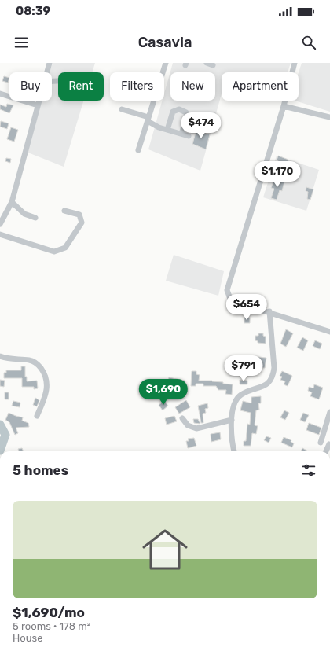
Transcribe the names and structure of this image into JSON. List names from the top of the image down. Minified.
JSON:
{"page":{"status":"08:39","header":"Casavia","chip":["Buy","Rent","Filters","New","Apartment"],"price":["$474","$1,170","$654","$791","$1,690"],"heading":"5 homes","list":[{"name":"$1,690/mo","note":"5 rooms · 178 m² · House"}]}}
